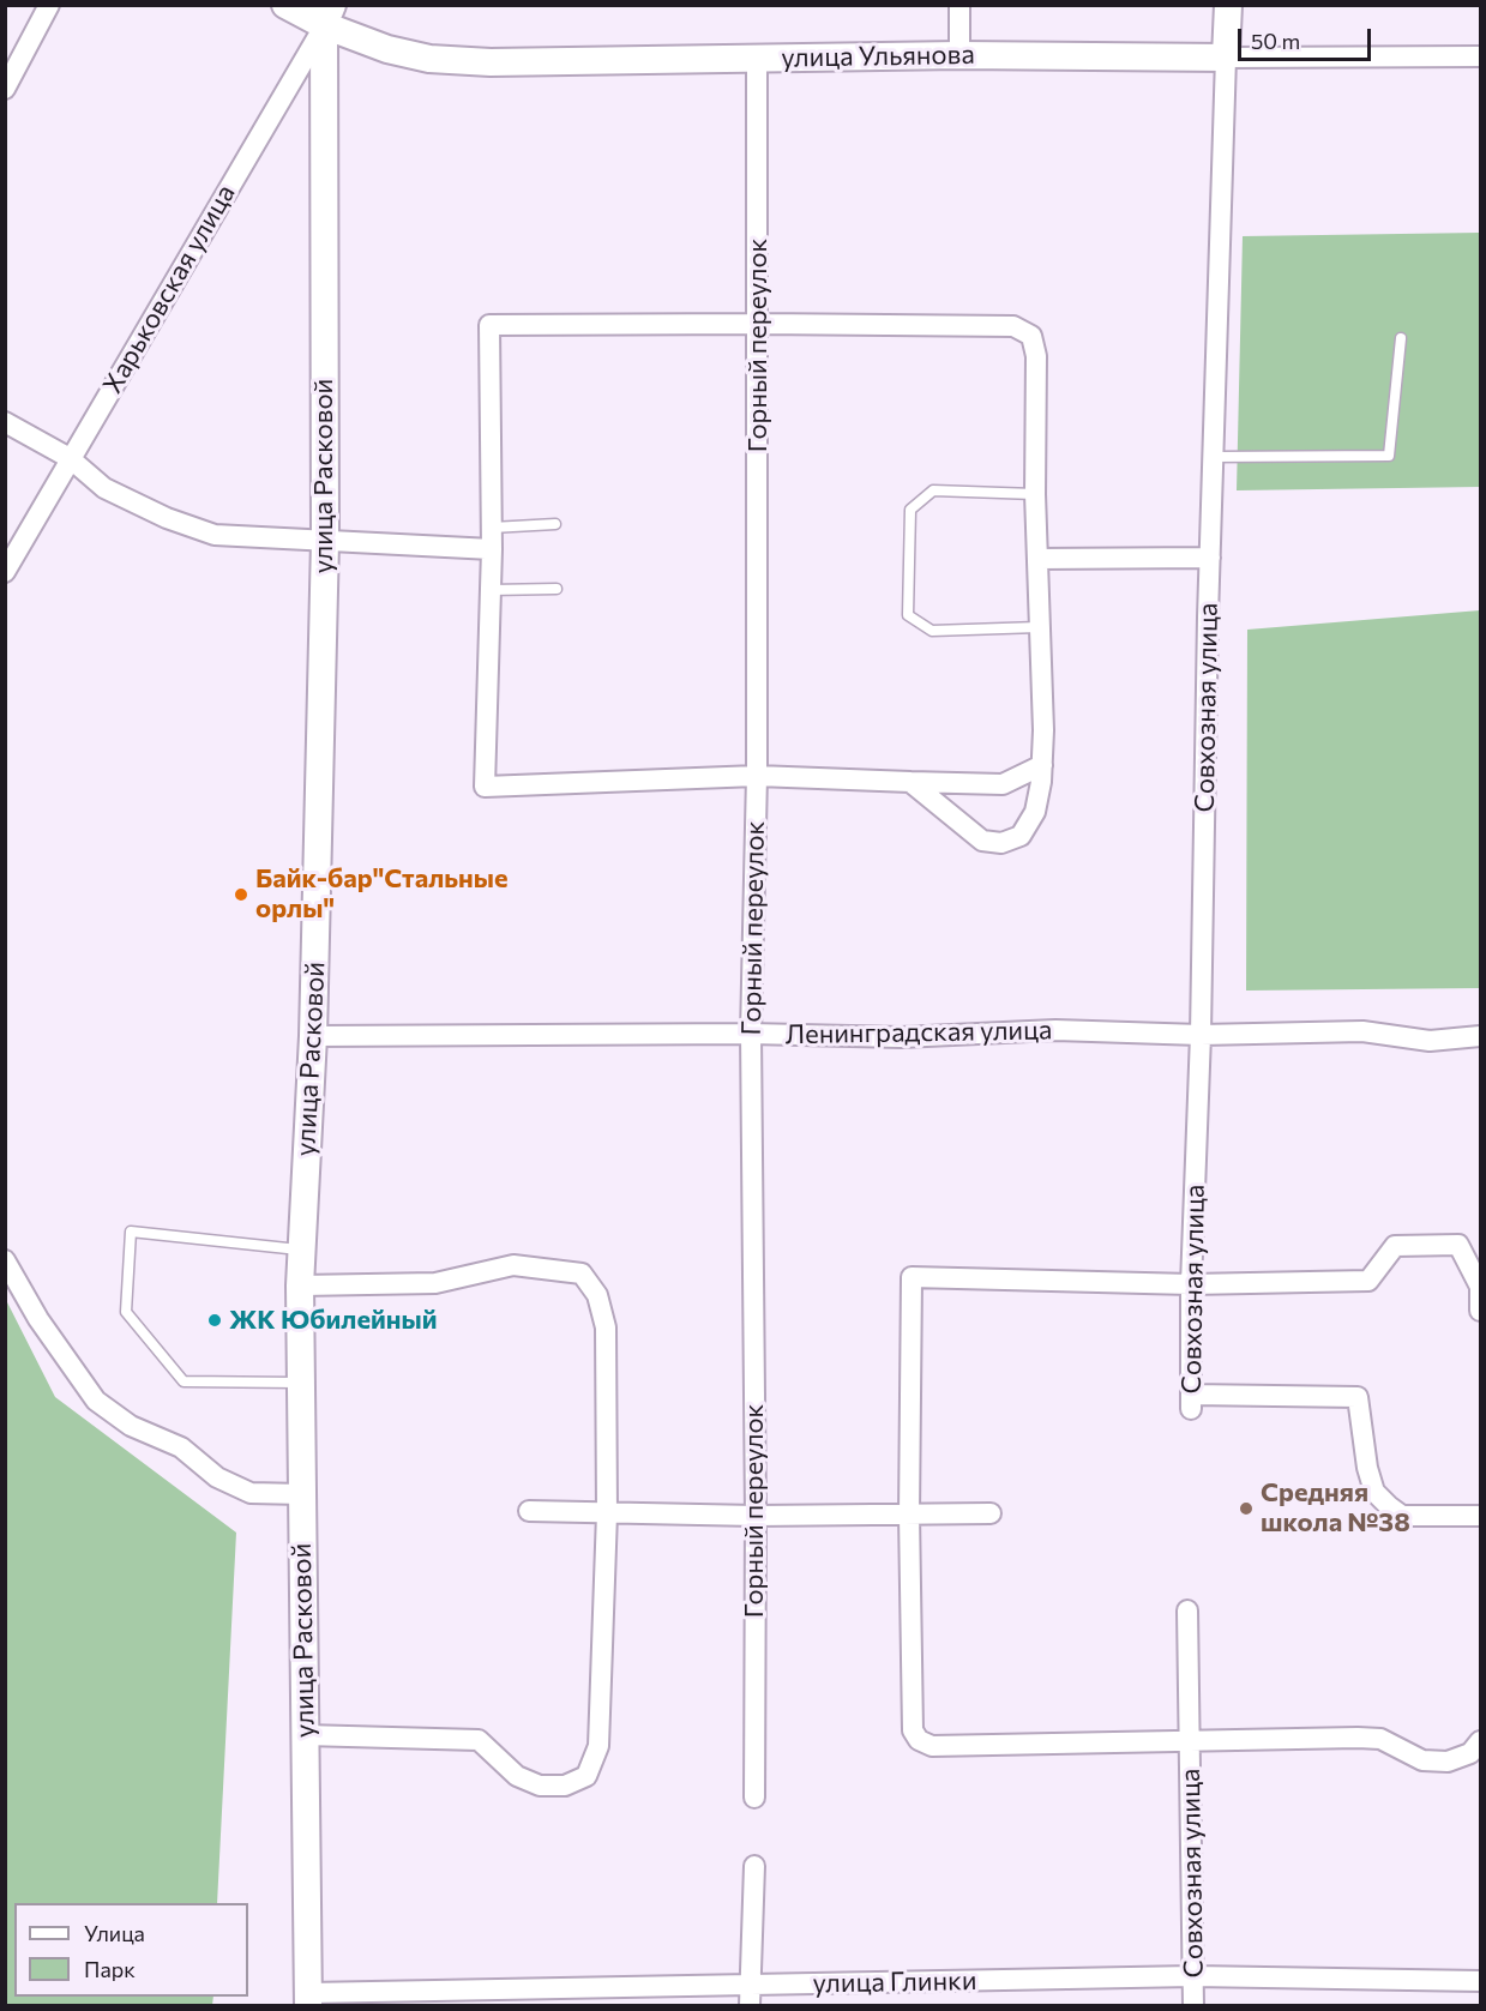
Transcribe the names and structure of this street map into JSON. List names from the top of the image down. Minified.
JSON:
{"streets":{"street":["улица Ульянова","Харьковская улица","Горный переулок","улица Расковой","Совхозная улица","Ленинградская улица","улица Глинки"]},"crossings":[["улица Ульянова","Харьковская улица"],["улица Ульянова","Горный переулок"],["улица Ульянова","улица Расковой"],["улица Ульянова","Совхозная улица"],["Харьковская улица","улица Расковой"],["Горный переулок","Ленинградская улица"],["улица Расковой","Ленинградская улица"],["улица Расковой","улица Глинки"],["Совхозная улица","Ленинградская улица"],["Совхозная улица","улица Глинки"]],"places":["Байк-бар\"Стальные орлы\"","ЖК Юбилейный","Средняя школа №38"],"legend":["Улица","Парк"],"scale_bar":"50 m"}
